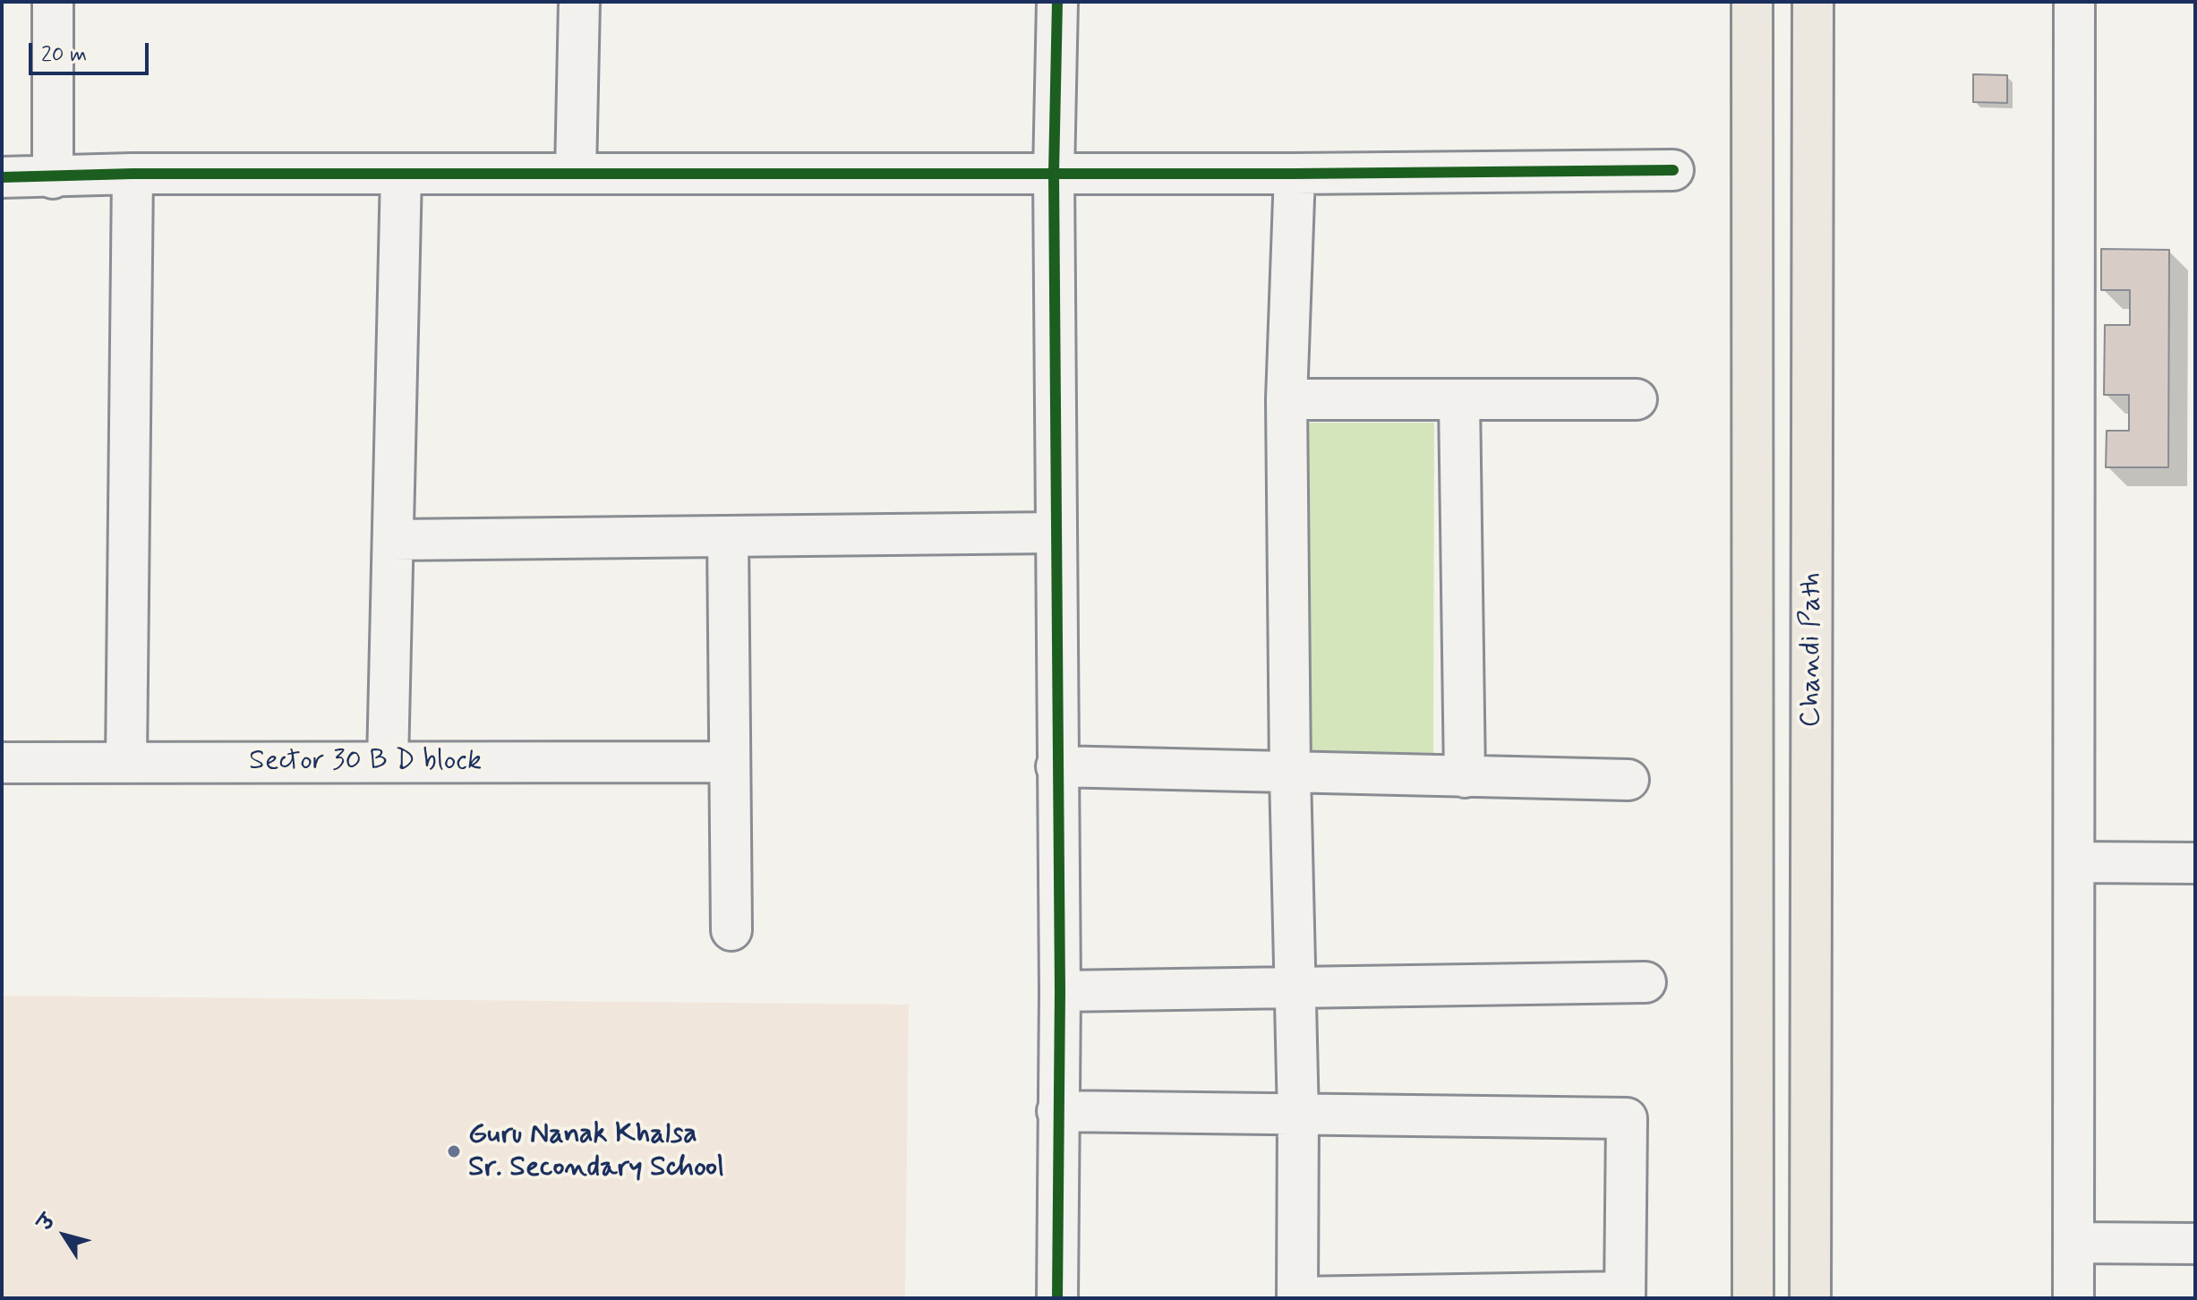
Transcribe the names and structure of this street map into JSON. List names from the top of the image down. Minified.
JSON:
{"streets":{"main road":["Chandi Path"],"street":["Sector 30 B D block"]},"places":["Guru Nanak Khalsa Sr. Secondary School"],"scale_bar":"20 m","north":"top left"}
